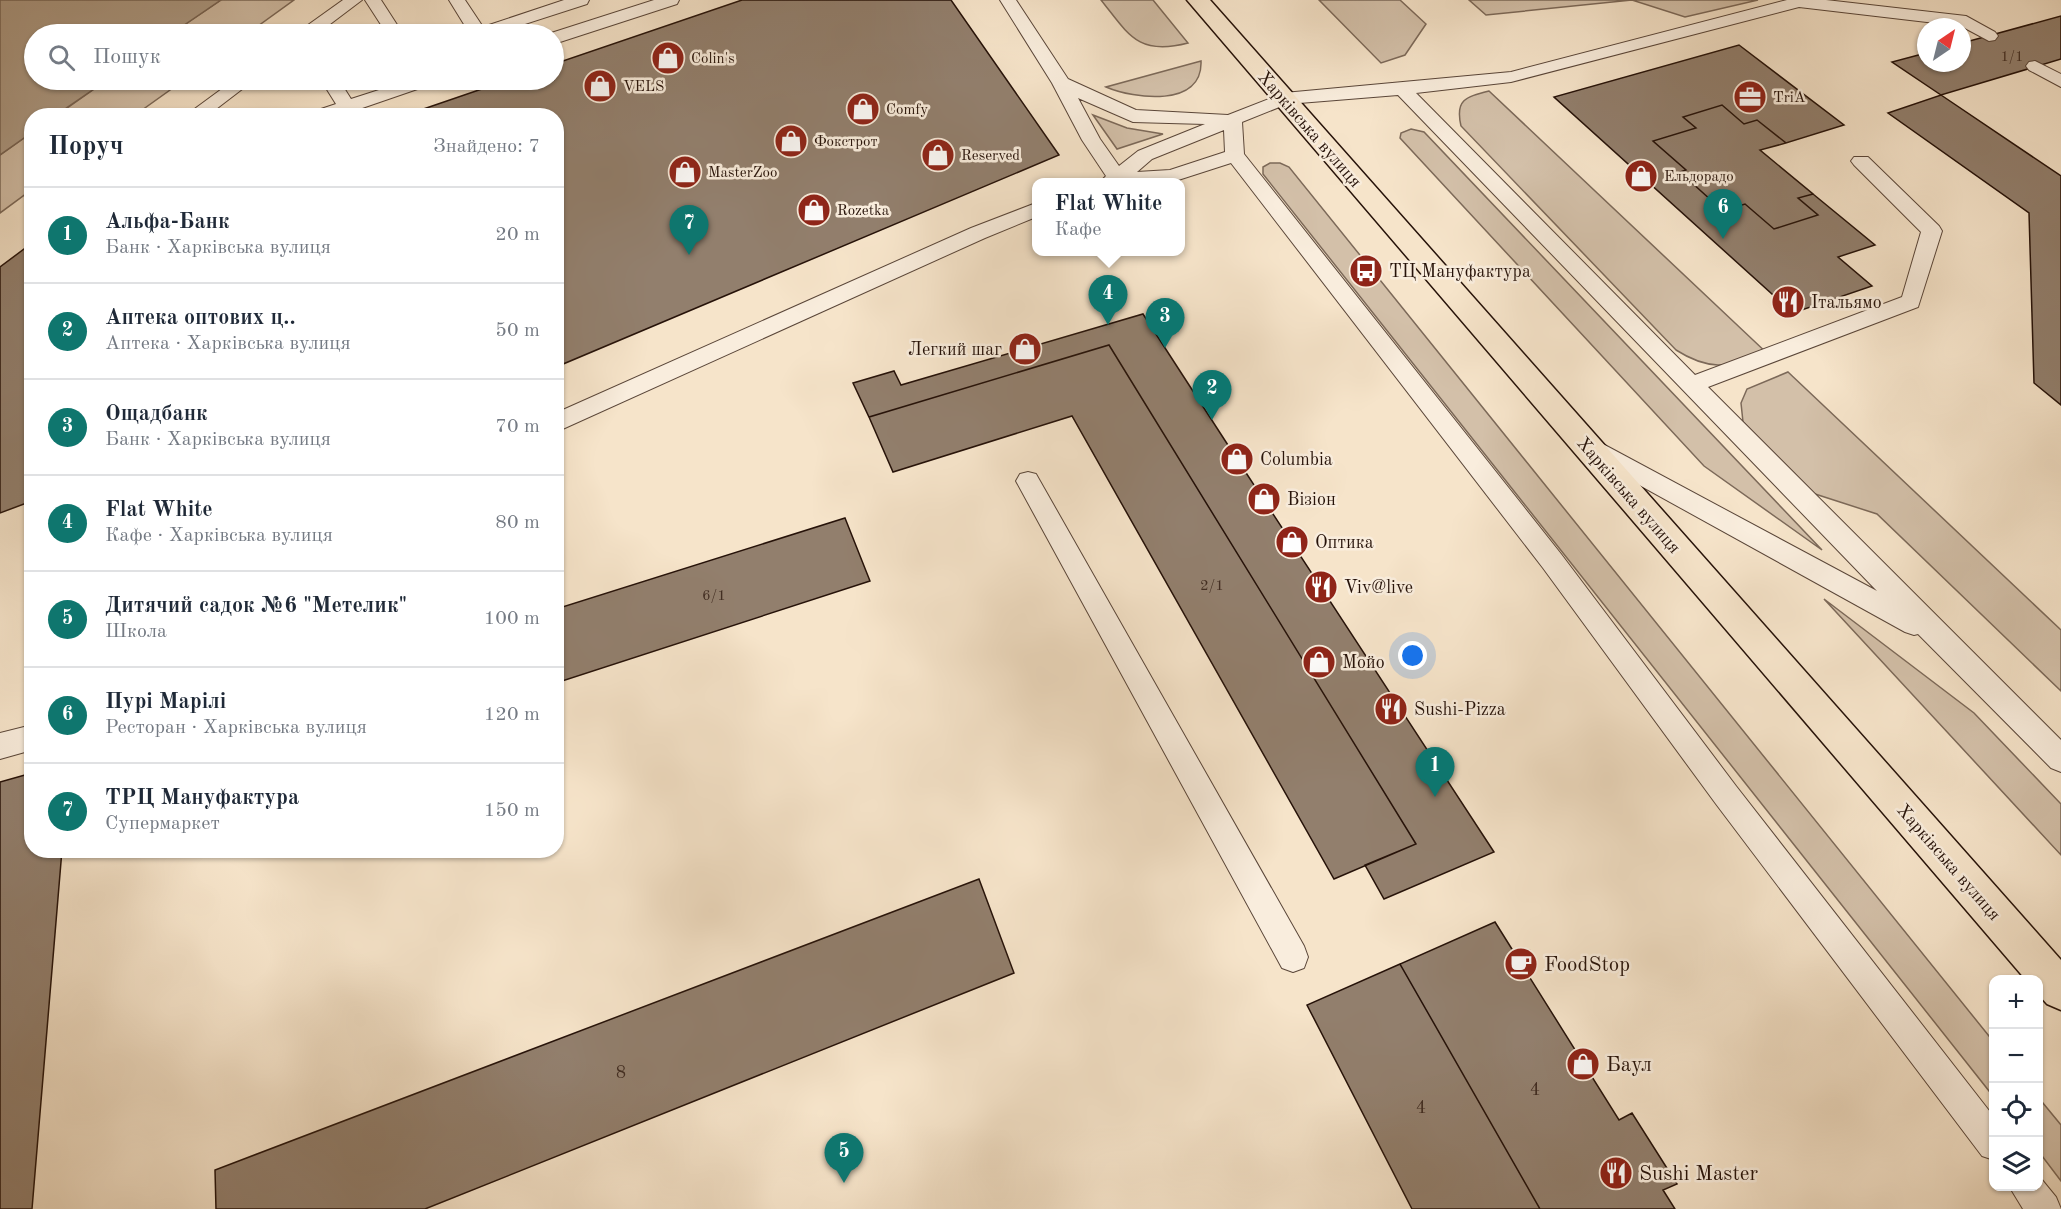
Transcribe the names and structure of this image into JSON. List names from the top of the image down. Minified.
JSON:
{"streets":{"main road":["Харківська вулиця"]},"places":{"shop":["Colin's","VELS","Comfy","Фокстрот","Reserved","MasterZoo","Ельдорадо","Rozetka","Легкий шаг","Columbia","Візіон","Оптика","Мойо","Баул"],"office":["TriA"],"bus stop":["ТЦ Мануфактура"],"restaurant":["Італьямо","Viv@live","Sushi-Pizza","Sushi Master"],"cafe":["FoodStop"]},"house_numbers":["1/1","2/1","6/1","8","4","4"],"north":"top right","page":{"search":"Пошук","heading":["Поруч","Знайдено: 7"],"popup":["Flat White","Кафе"],"list":[{"mark":"1","name":"Альфа-Банк","note":"Банк · Харківська вулиця","value":"20 m"},{"mark":"2","name":"Аптека оптових ц..","note":"Аптека · Харківська вулиця","value":"50 m"},{"mark":"3","name":"Ощадбанк","note":"Банк · Харківська вулиця","value":"70 m"},{"mark":"4","name":"Flat White","note":"Кафе · Харківська вулиця","value":"80 m"},{"mark":"5","name":"Дитячий садок №6 \"Метелик\"","note":"Школа","value":"100 m"},{"mark":"6","name":"Пурі Марілі","note":"Ресторан · Харківська вулиця","value":"120 m"},{"mark":"7","name":"ТРЦ Мануфактура","note":"Супермаркет","value":"150 m"}],"pins":["6","7","4","3","2","1","5"],"map_buttons":["+","−"]}}
